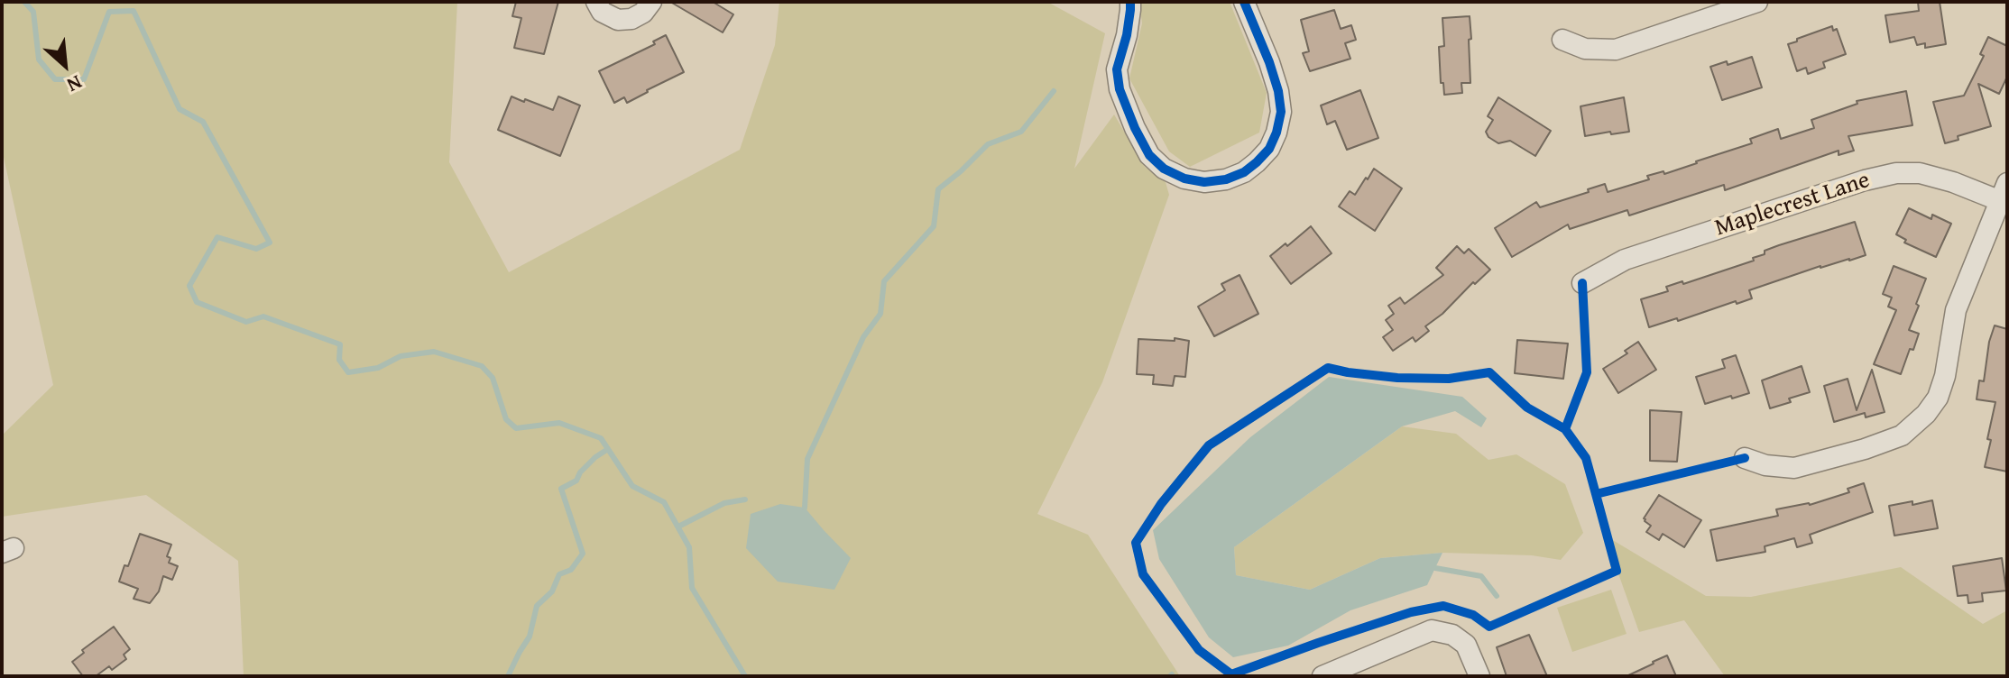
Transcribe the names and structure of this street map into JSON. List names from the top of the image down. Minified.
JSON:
{"streets":{"street":["Maplecrest Lane"]},"north":"bottom right"}
